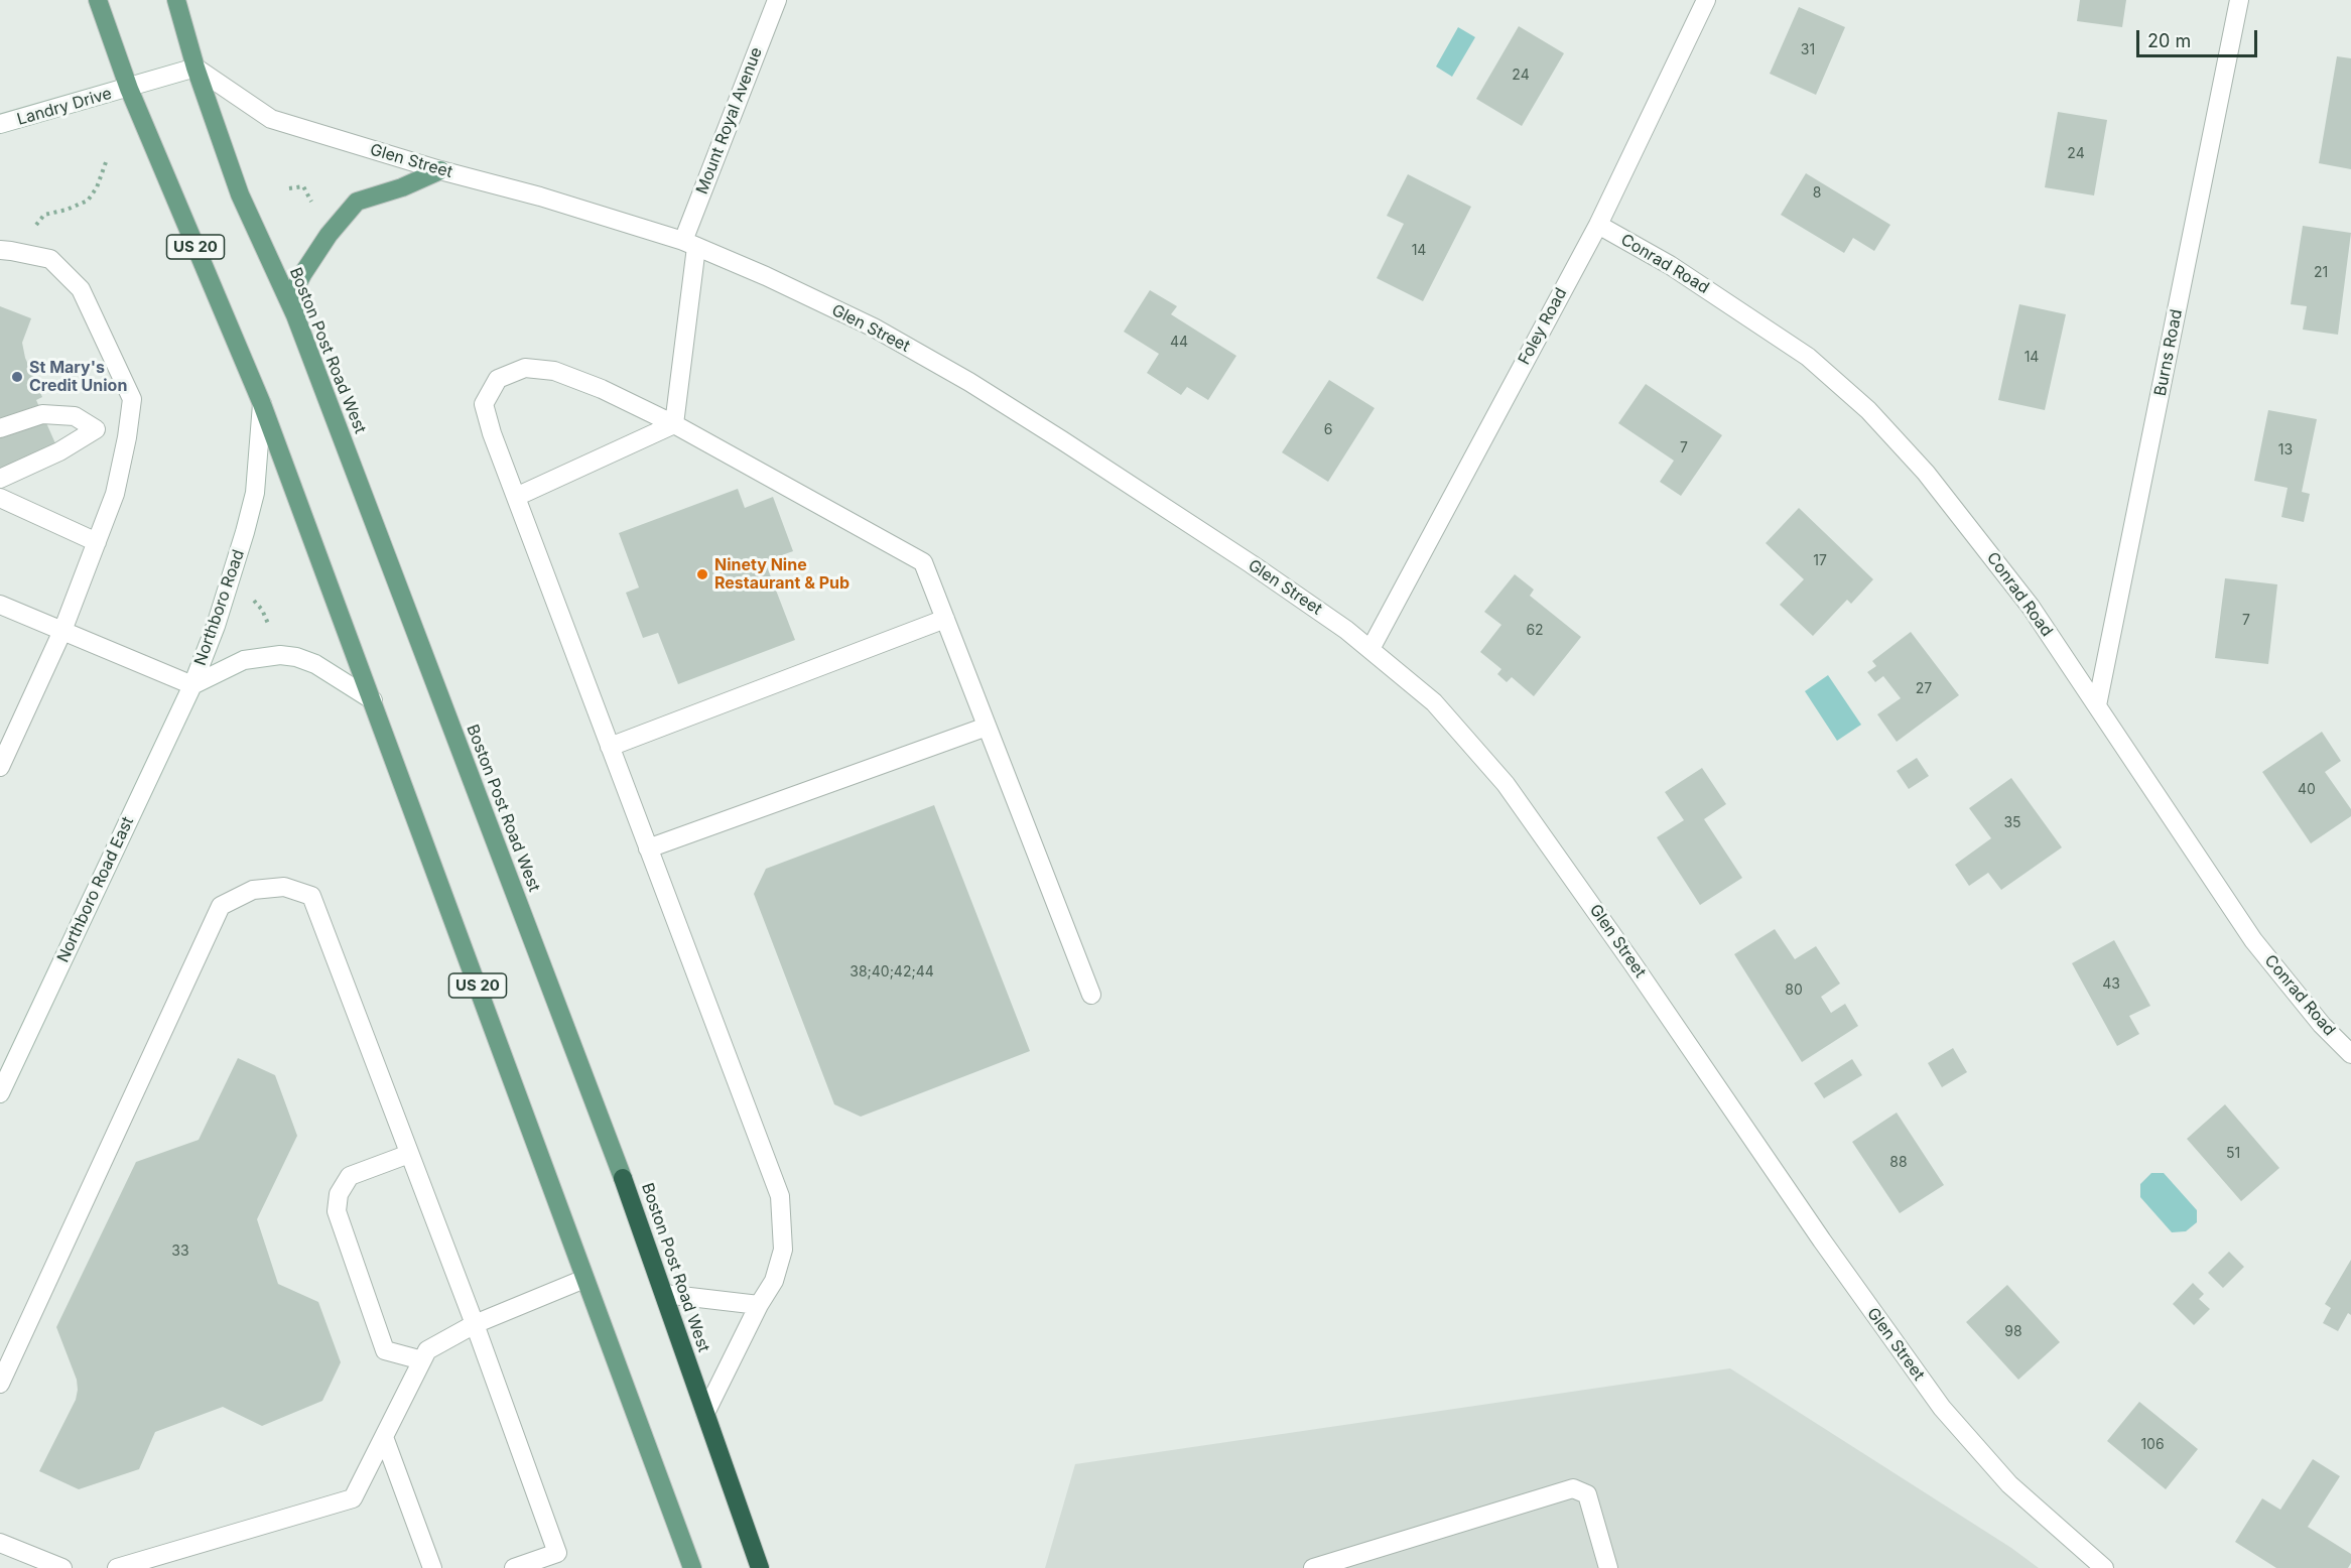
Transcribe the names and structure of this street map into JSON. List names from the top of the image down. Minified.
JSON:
{"streets":{"highway":["Boston Post Road West"],"main road":["US 20"],"street":["Landry Drive","Mount Royal Avenue","Glen Street","Conrad Road","Foley Road","Burns Road","Northboro Road","Northboro Road East"]},"crossings":[["Landry Drive","US 20"],["Mount Royal Avenue","Glen Street"],["Glen Street","Foley Road"],["Glen Street","Boston Post Road West"],["US 20","Northboro Road"],["Conrad Road","Foley Road"],["Conrad Road","Burns Road"],["Northboro Road","Northboro Road East"]],"places":["St Mary's Credit Union","Ninety Nine Restaurant & Pub"],"house_numbers":["31","24","24","8","14","21","44","14","6","7","13","17","7","62","27","40","35","38;40;42;44","43","80","51","88","33","98","106"],"scale_bar":"20 m"}
